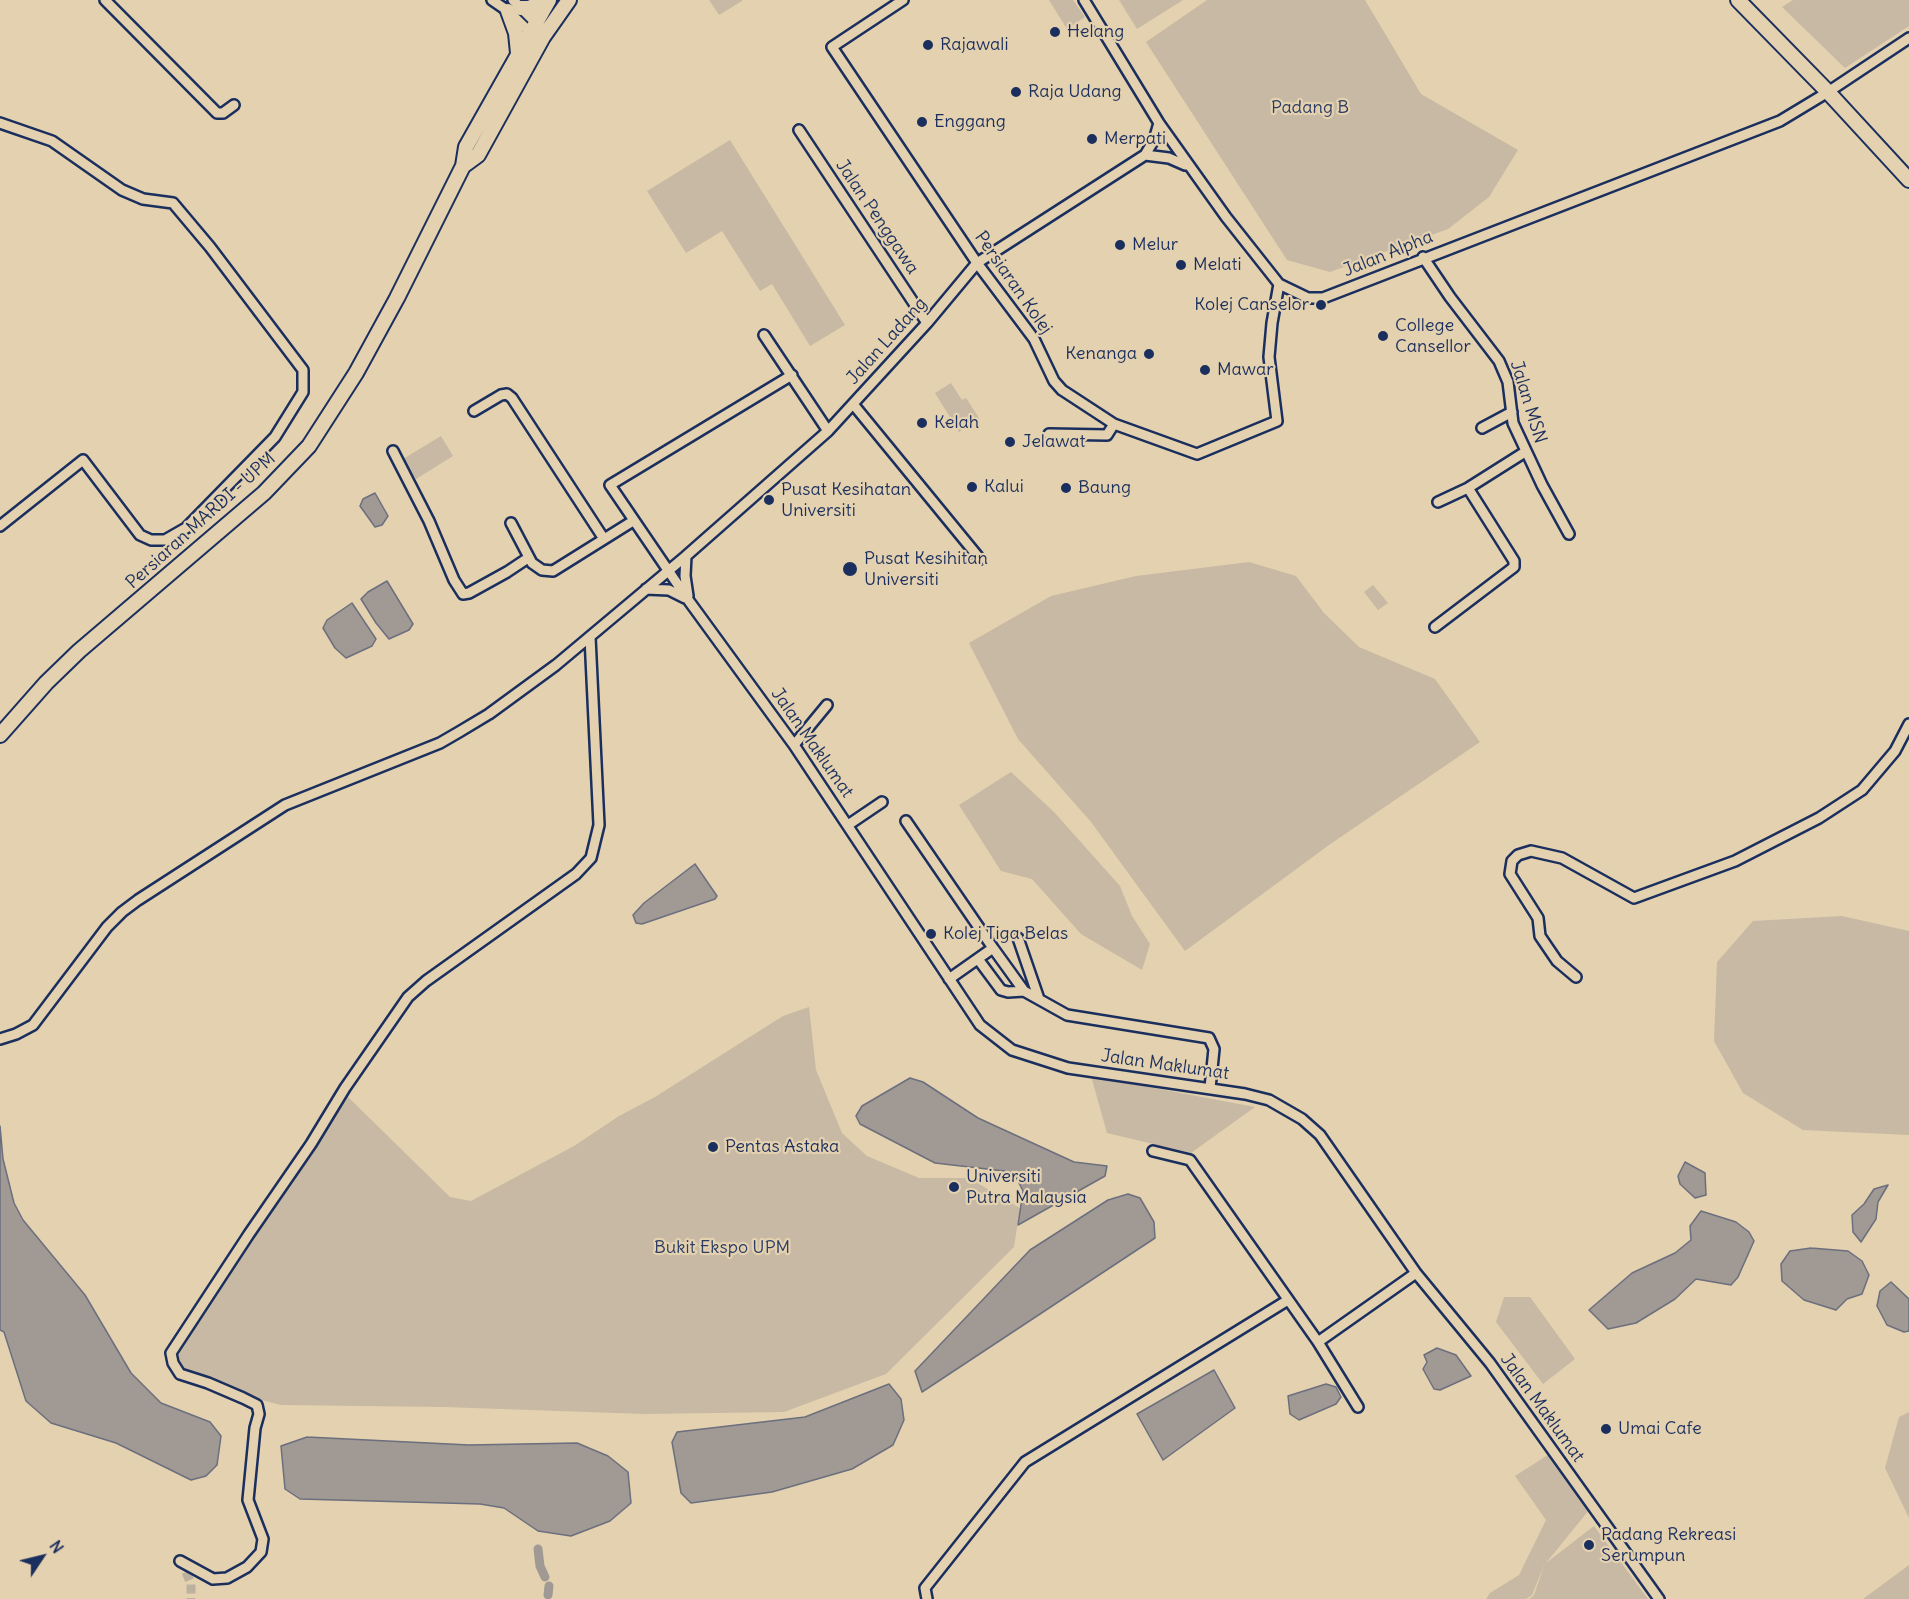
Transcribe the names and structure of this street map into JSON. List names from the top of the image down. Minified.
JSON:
{"streets":{"street":["Jalan Penggawa","Jalan Alpha","Persiaran Kolej","Jalan Ladang","Jalan MSN","Persiaran MARDI - UPM","Jalan Maklumat"]},"crossings":[["Jalan Penggawa","Jalan Ladang"],["Jalan Alpha","Persiaran Kolej"],["Jalan Alpha","Jalan MSN"],["Persiaran Kolej","Jalan Ladang"],["Jalan Ladang","Jalan Maklumat"]],"parks":["Padang B","Bukit Ekspo UPM"],"places":["Helang","Rajawali","Raja Udang","Enggang","Merpati","Melur","Melati","Kolej Canselor","College Cansellor","Kenanga","Mawar","Kelah","Jelawat","Kalui","Baung","Pusat Kesihatan Universiti","Pusat Kesihitan Universiti","Kolej Tiga Belas","Pentas Astaka","Universiti Putra Malaysia","Umai Cafe","Padang Rekreasi Serumpun"],"north":"top right"}
